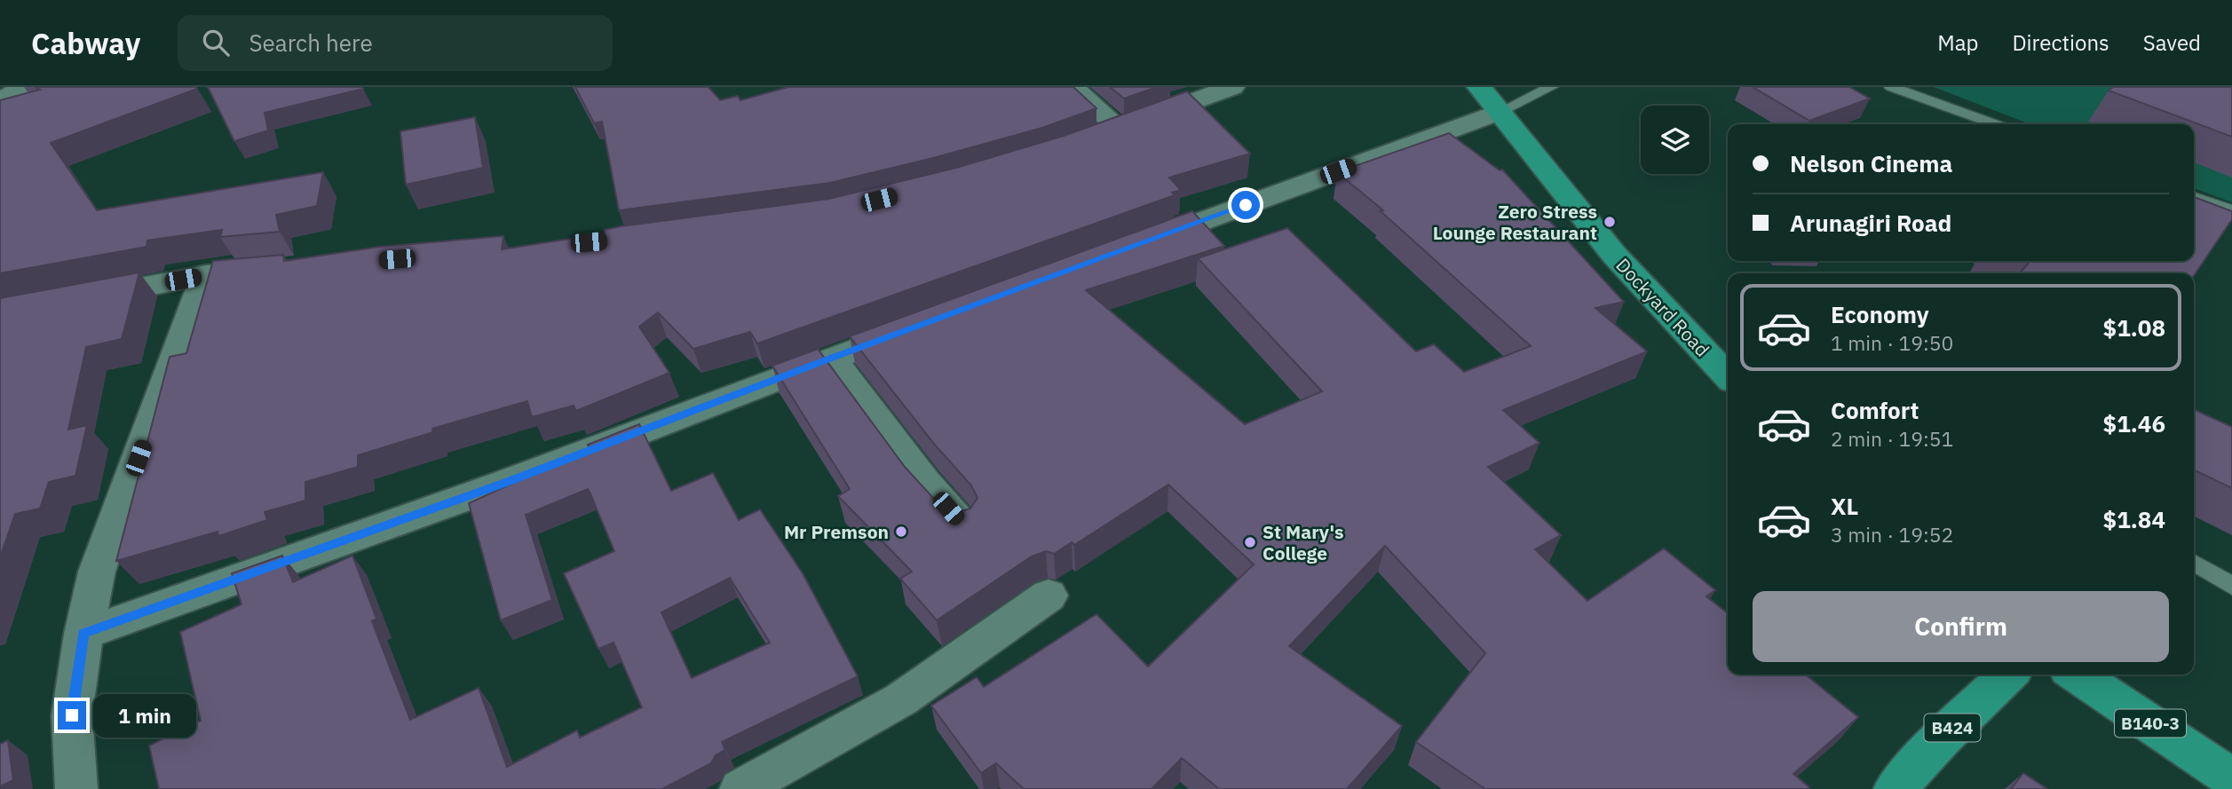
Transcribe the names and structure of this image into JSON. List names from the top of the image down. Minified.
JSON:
{"streets":{"main road":["Dockyard Road","B140-3","B424"]},"places":["Zero Stress Lounge Restaurant","Mr Premson","St Mary's College"],"page":{"header":"Cabway","search":"Search here","nav":["Map","Directions","Saved"],"banner":["Nelson Cinema","Arunagiri Road"],"list":[{"name":"Economy","note":"1 min · 19:50","value":"$1.08"},{"name":"Comfort","note":"2 min · 19:51","value":"$1.46"},{"name":"XL","note":"3 min · 19:52","value":"$1.84"}],"buttons":"Confirm","bubble":"1 min"}}
